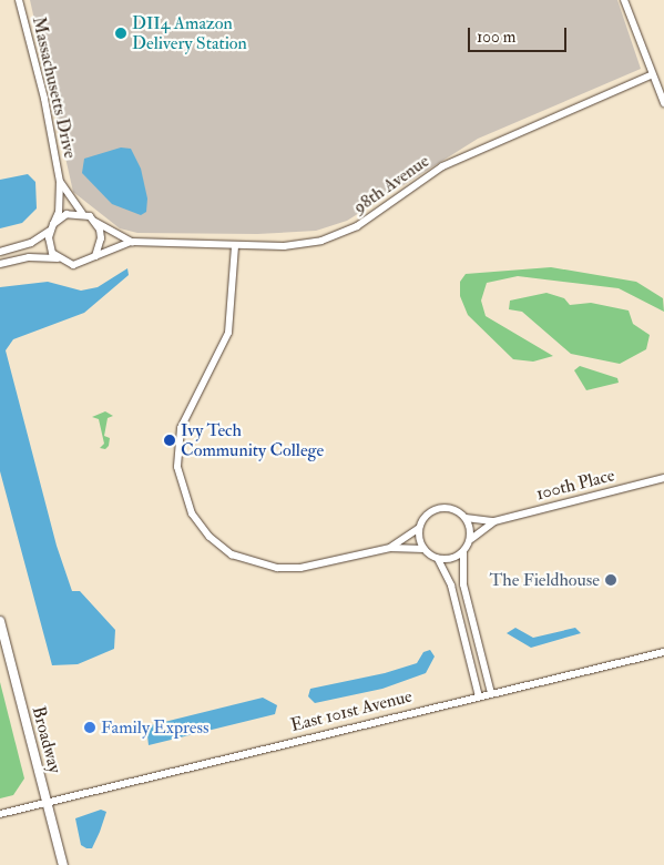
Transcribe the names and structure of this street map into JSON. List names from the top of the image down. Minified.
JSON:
{"streets":{"main road":["Broadway"],"street":["Massachusetts Drive","98th Avenue","100th Place","East 101st Avenue"]},"crossings":[["East 101st Avenue","Broadway"]],"places":["DII4 Amazon Delivery Station","Ivy Tech Community College","The Fieldhouse","Family Express"],"scale_bar":"100 m"}
